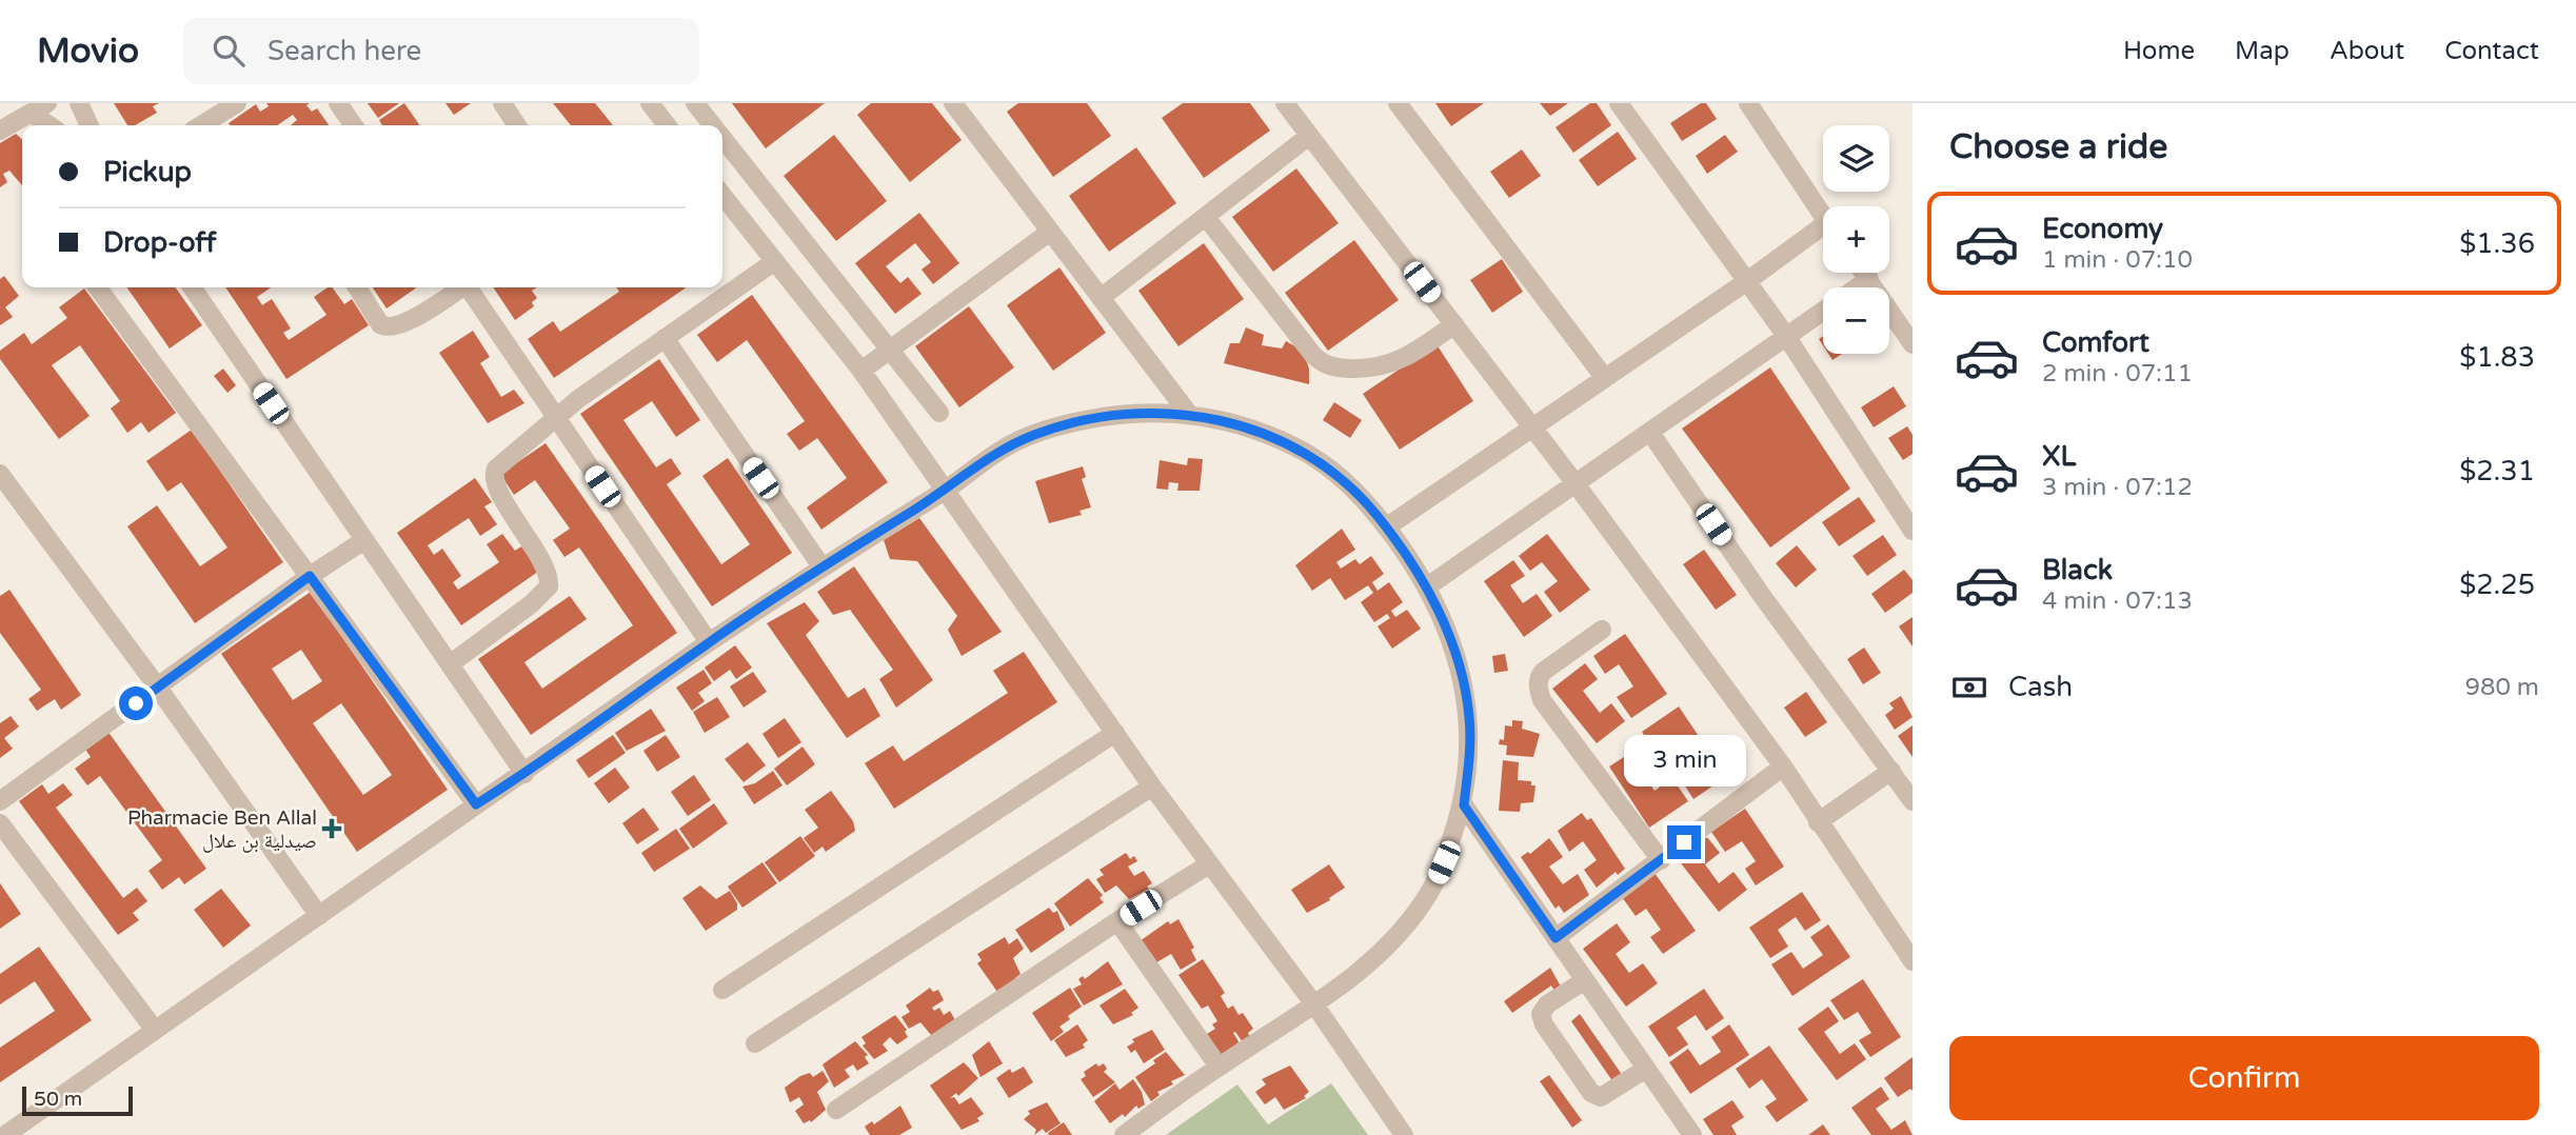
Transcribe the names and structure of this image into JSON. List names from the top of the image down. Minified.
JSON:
{"places":{"health":["Pharmacie Ben Allal صيدلية بن علال"]},"scale_bar":"50 m","page":{"header":"Movio","search":"Search here","nav":["Home","Map","About","Contact"],"heading":"Choose a ride","map_buttons":["+","−"],"banner":["Pickup","Drop-off"],"list":[{"name":"Economy","note":"1 min · 07:10","value":"$1.36"},{"name":"Comfort","note":"2 min · 07:11","value":"$1.83"},{"name":"XL","note":"3 min · 07:12","value":"$2.31"},{"name":"Black","note":"4 min · 07:13","value":"$2.25"}],"pay":["Cash","980 m"],"bubble":"3 min","buttons":"Confirm","scale":"50 m"}}
